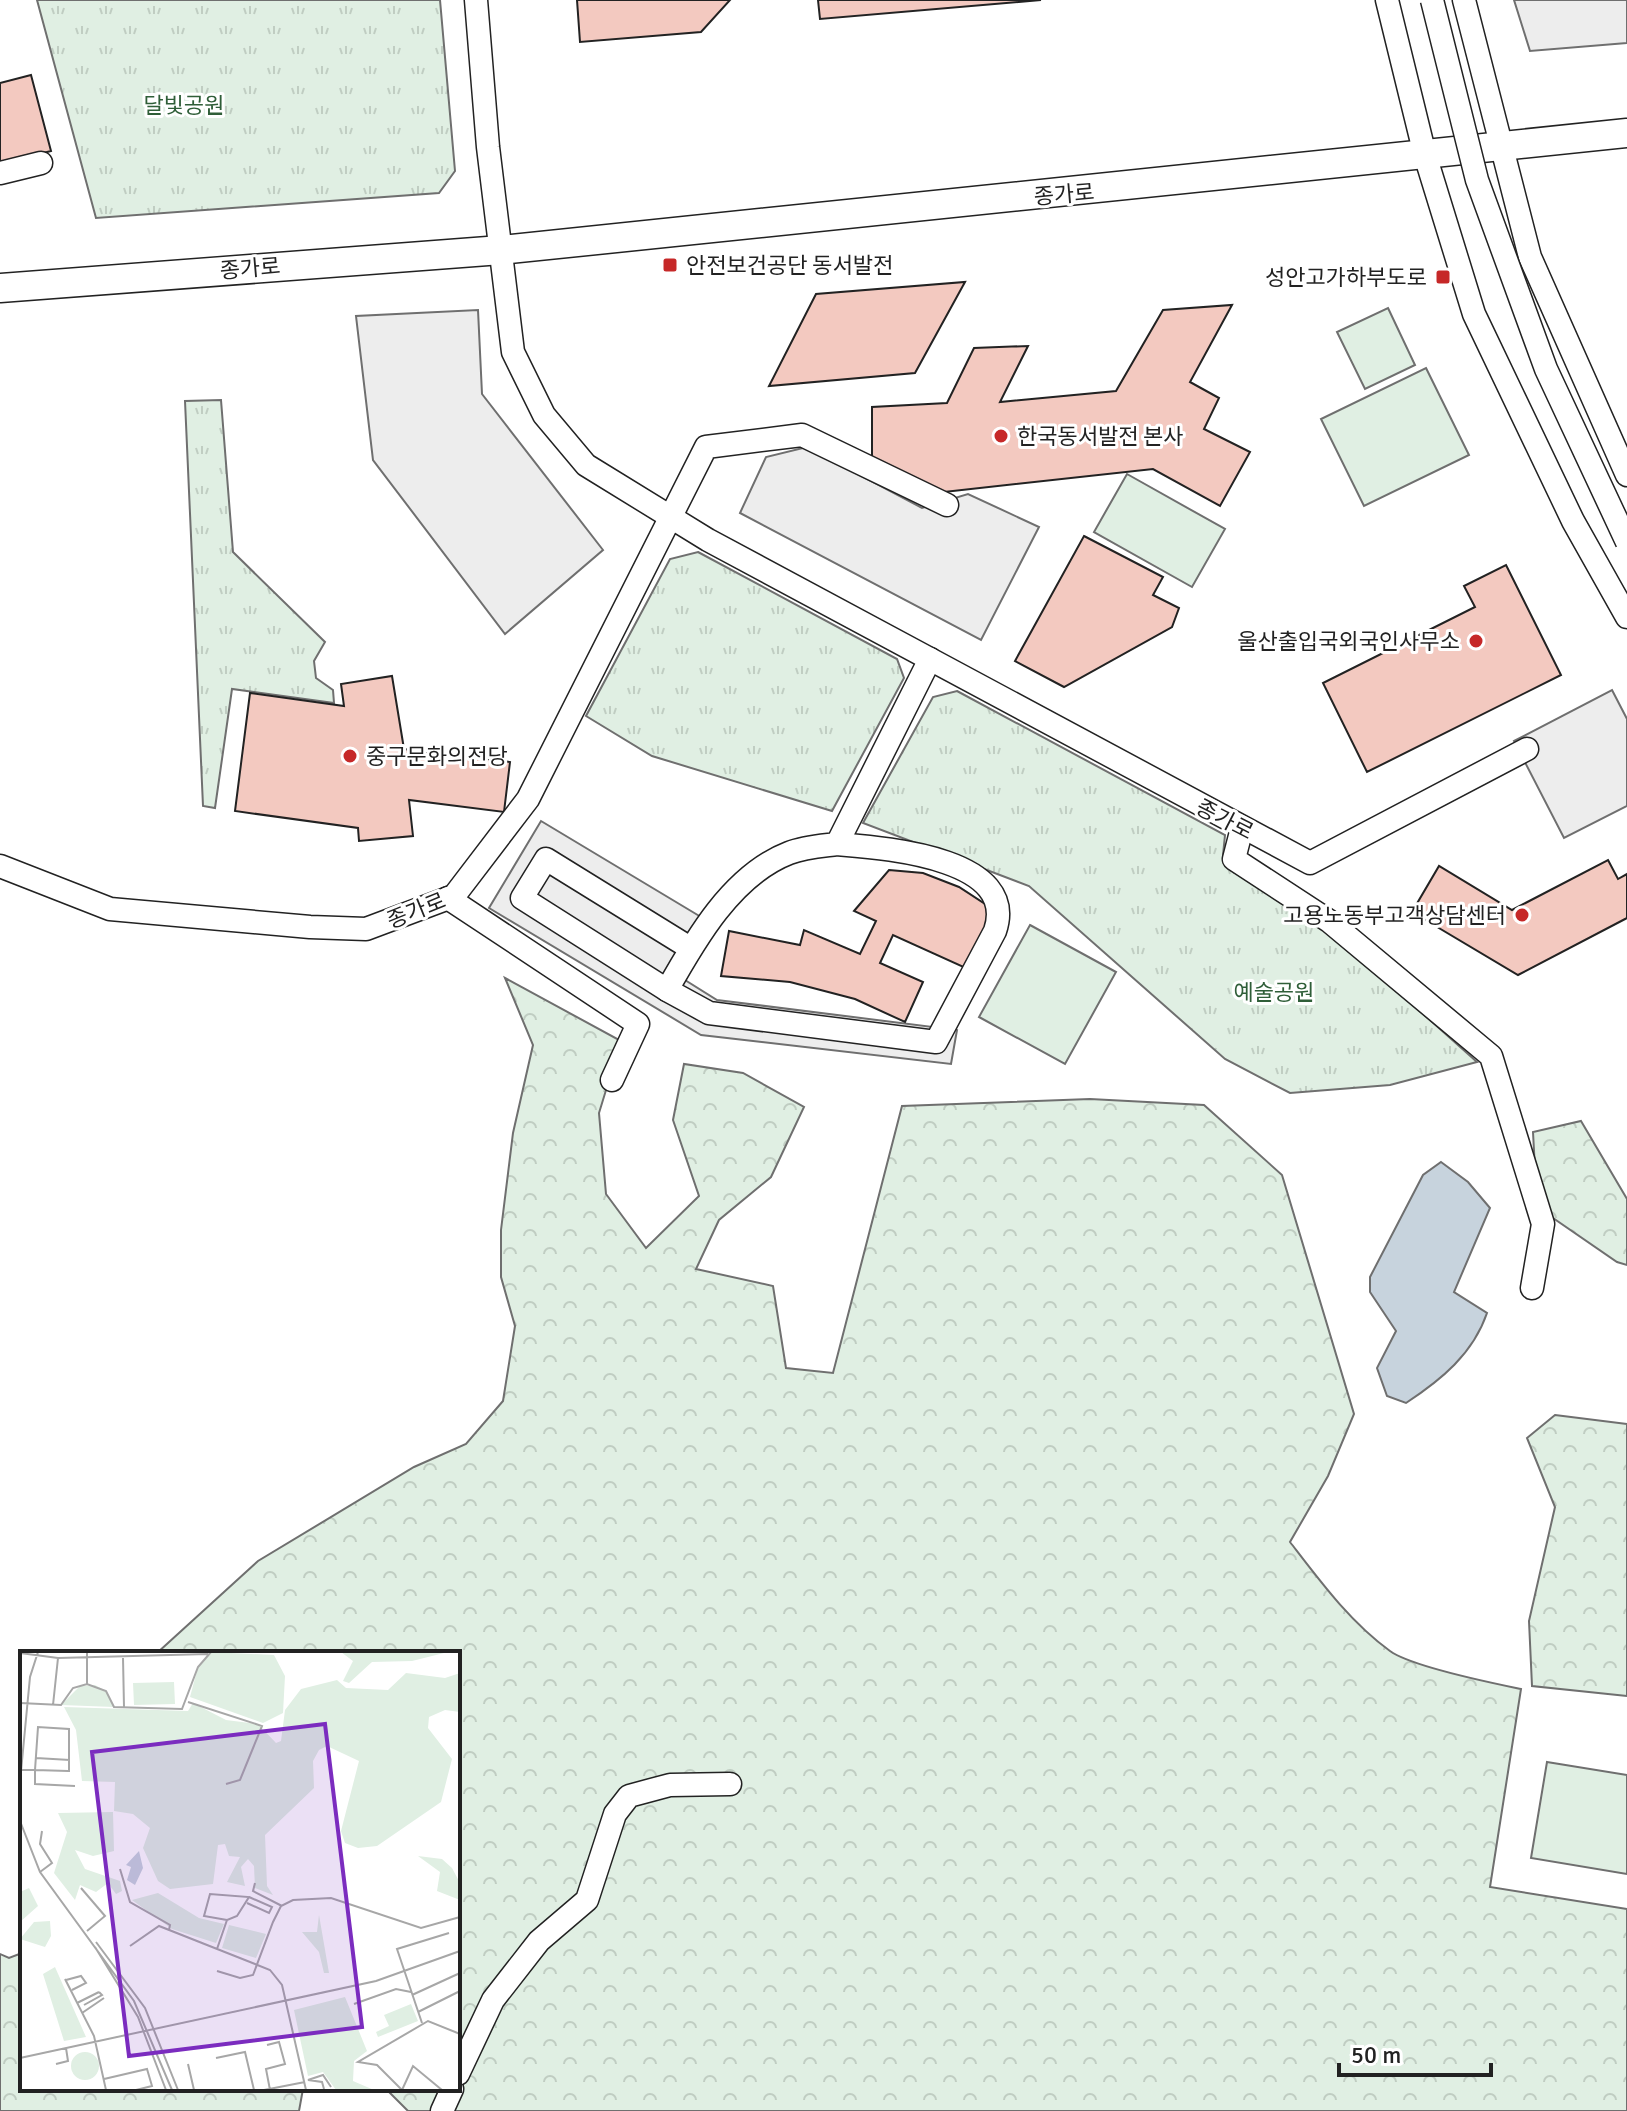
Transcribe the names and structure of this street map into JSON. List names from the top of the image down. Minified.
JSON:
{"streets":{"main road":["종가로"]},"parks":["달빛공원","예술공원"],"places":{"transit":["안전보건공단 동서발전","성안고가하부도로"],"other":["한국동서발전 본사","울산출입국외국인사무소","중구문화의전당","고용노동부고객상담센터"]},"scale_bar":"50 m"}
